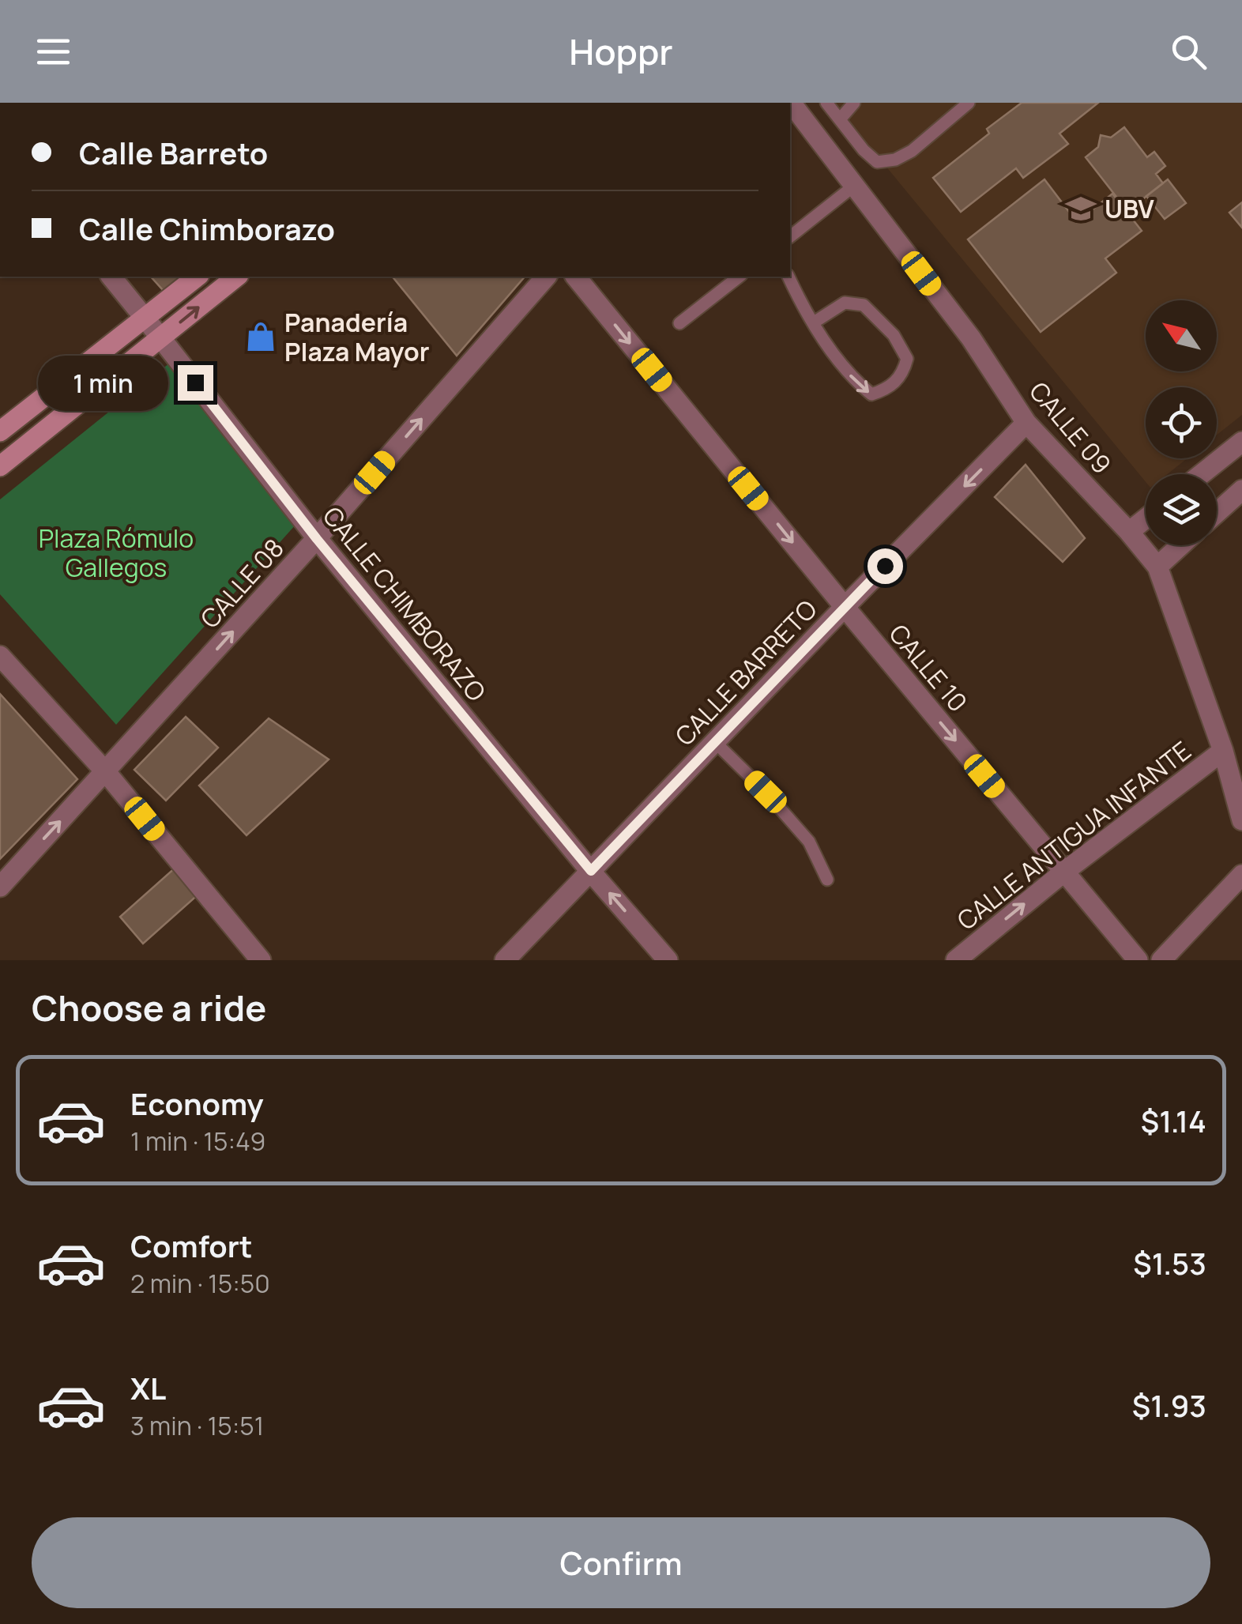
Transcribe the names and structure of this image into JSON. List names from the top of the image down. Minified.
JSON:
{"streets":{"street":["CALLE 09","CALLE 08","CALLE CHIMBORAZO","CALLE 10","CALLE BARRETO","CALLE ANTIGUA INFANTE"]},"crossings":[["CALLE 09","CALLE BARRETO"],["CALLE 09","CALLE ANTIGUA INFANTE"],["CALLE 08","CALLE CHIMBORAZO"],["CALLE CHIMBORAZO","CALLE BARRETO"],["CALLE 10","CALLE BARRETO"],["CALLE 10","CALLE ANTIGUA INFANTE"]],"one_way":["CALLE 08","CALLE 10","CALLE ANTIGUA INFANTE"],"parks":["Plaza Rómulo Gallegos"],"places":{"school or university":["UBV"],"shop":["Panadería Plaza Mayor"]},"north":"top left","page":{"header":"Hoppr","banner":["Calle Barreto","Calle Chimborazo"],"bubble":"1 min","heading":"Choose a ride","list":[{"name":"Economy","note":"1 min · 15:49","value":"$1.14"},{"name":"Comfort","note":"2 min · 15:50","value":"$1.53"},{"name":"XL","note":"3 min · 15:51","value":"$1.93"}],"buttons":"Confirm"}}
